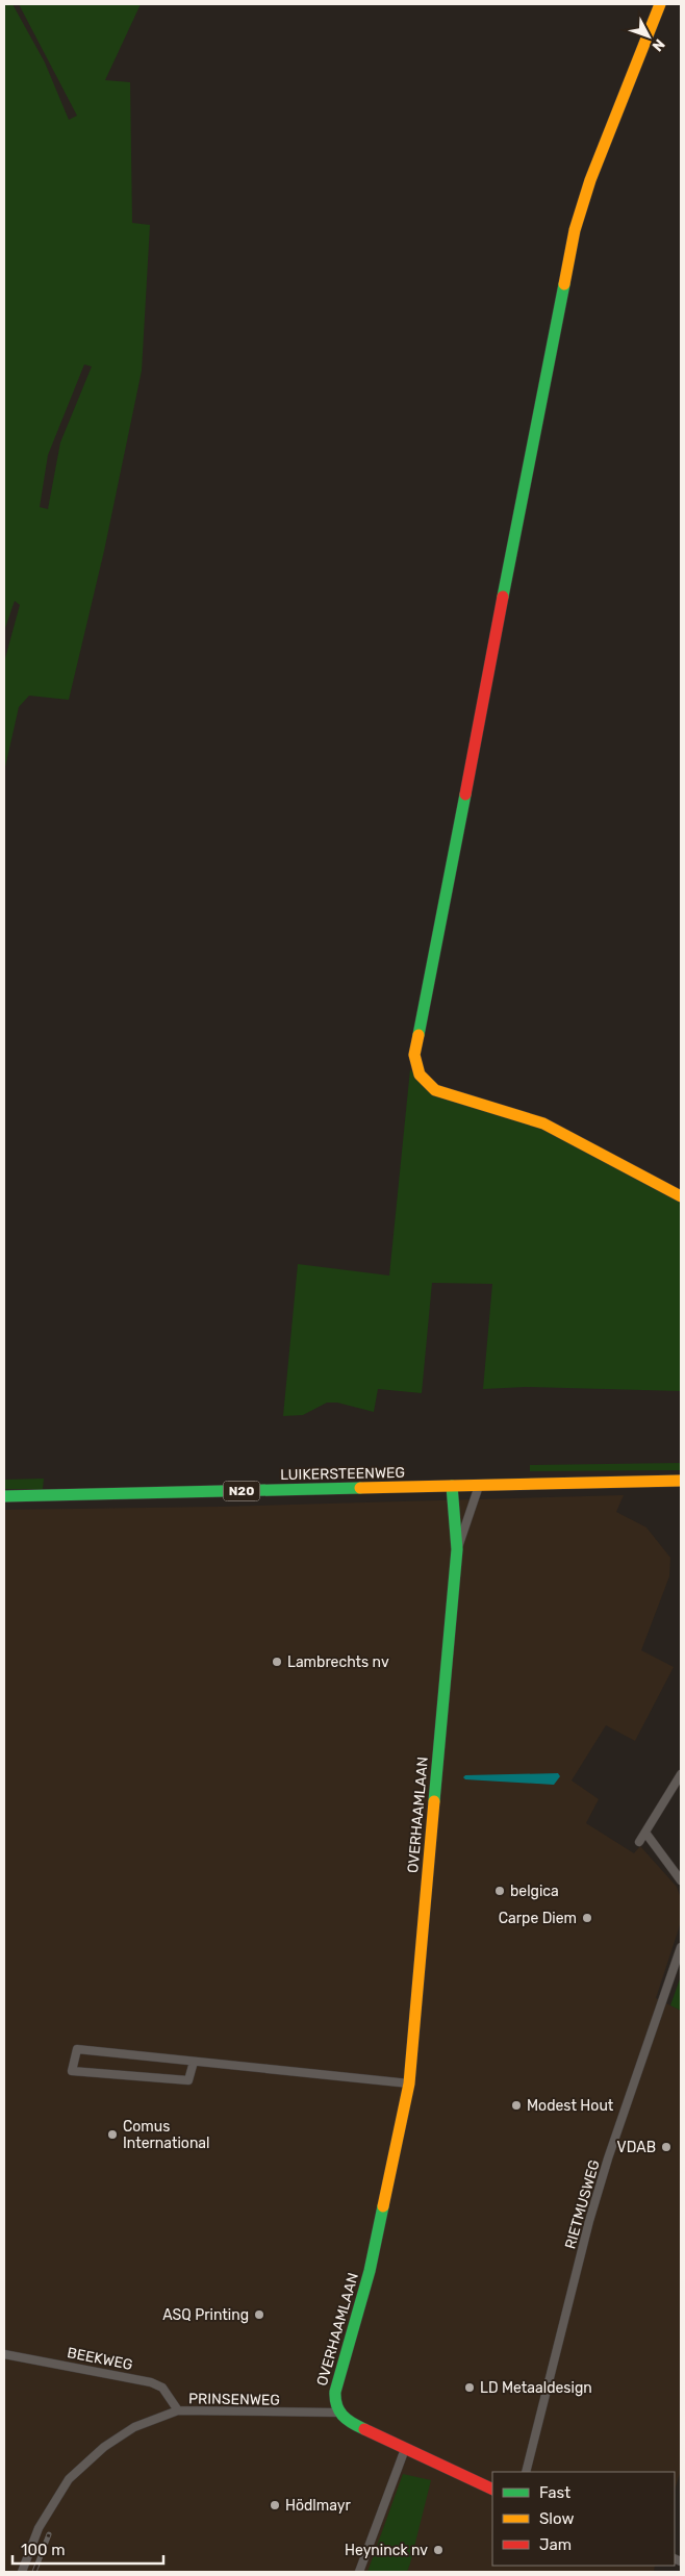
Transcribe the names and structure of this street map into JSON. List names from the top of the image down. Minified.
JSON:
{"streets":{"street":["LUIKERSTEENWEG","N20","OVERHAAMLAAN","RIETMUSWEG","BEEKWEG","PRINSENWEG"]},"crossings":[["LUIKERSTEENWEG","OVERHAAMLAAN"],["OVERHAAMLAAN","PRINSENWEG"],["BEEKWEG","PRINSENWEG"]],"places":["Lambrechts nv","belgica","Carpe Diem","Modest Hout","Comus International","VDAB","ASQ Printing","LD Metaaldesign","Hödlmayr","Heyninck nv"],"legend":["Fast","Slow","Jam"],"scale_bar":"100 m","north":"bottom right"}
